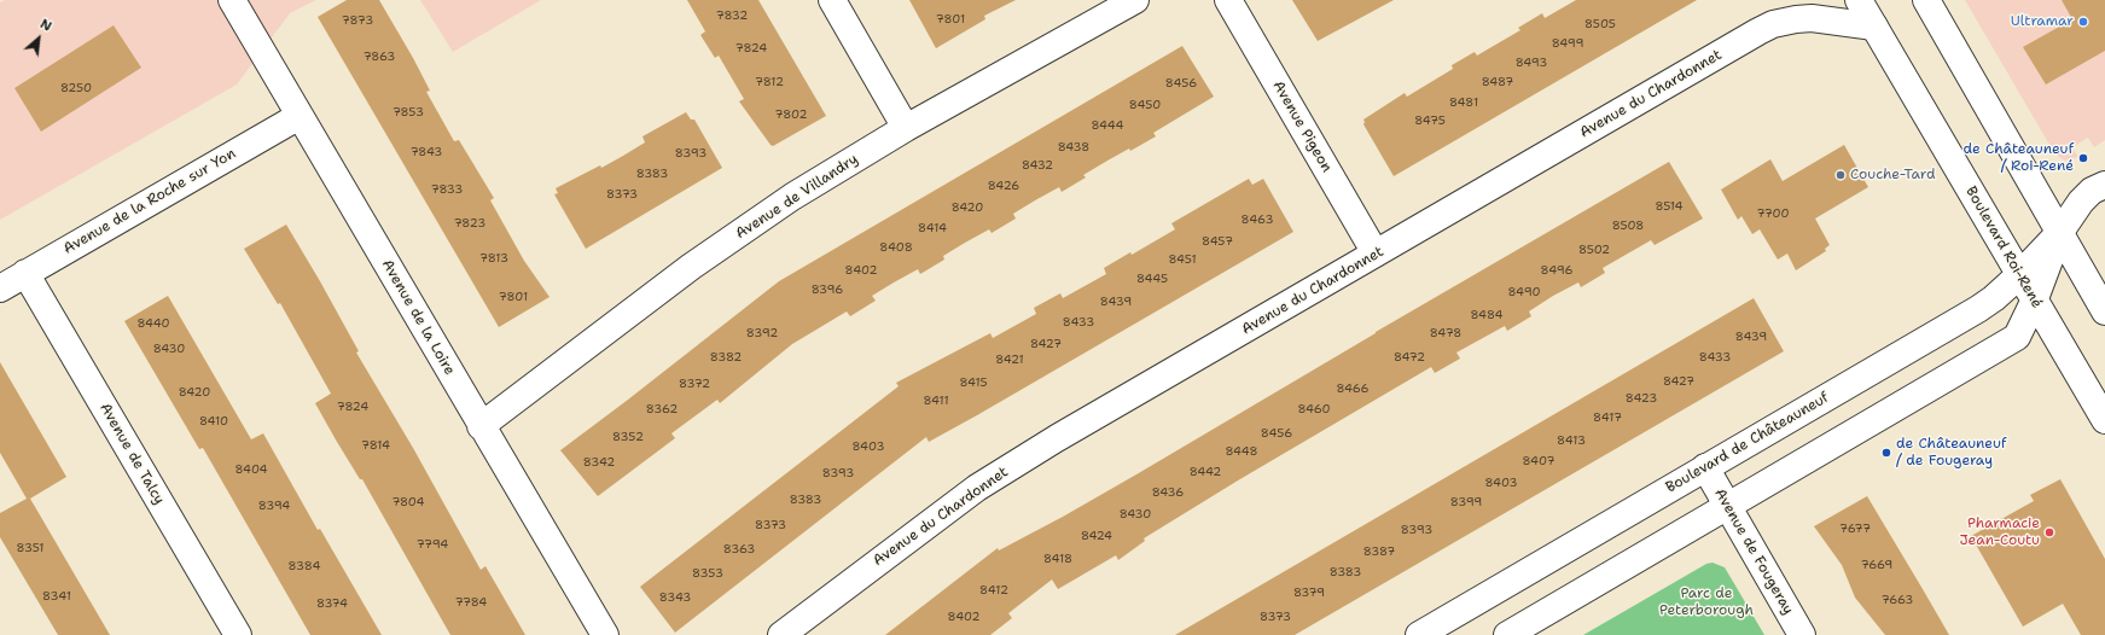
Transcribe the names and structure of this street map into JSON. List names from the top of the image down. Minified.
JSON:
{"streets":{"street":["Avenue du Chardonnet","Avenue Pigeon","Avenue de Villandry","Avenue de la Roche sur Yon","Boulevard Roi-René","Avenue de la Loire","Boulevard de Châteauneuf","Avenue de Talcy","Avenue de Fougeray"]},"crossings":[["Avenue du Chardonnet","Avenue Pigeon"],["Avenue du Chardonnet","Boulevard Roi-René"],["Avenue de Villandry","Avenue de la Loire"],["Avenue de la Roche sur Yon","Avenue de la Loire"],["Avenue de la Roche sur Yon","Avenue de Talcy"],["Boulevard Roi-René","Boulevard de Châteauneuf"],["Boulevard de Châteauneuf","Avenue de Fougeray"]],"parks":["Parc de Peterborough"],"places":["Ultramar","de Châteauneuf / Roi-René","Couche-Tard","de Châteauneuf / de Fougeray","Pharmacie Jean-Coutu"],"house_numbers":["7832","7801","7873","8505","8499","7824","7863","8493","7812","8487","8456","8250","8481","8450","7853","7802","8475","8444","8438","7843","8393","8432","8383","8426","7833","8373","8514","8420","7700","8463","7823","8508","8414","8457","8408","8502","7813","8451","8402","8496","8445","8396","8490","7801","8439","8484","8433","8440","8392","8478","8439","8427","8430","8382","8472","8433","8421","8427","8415","8372","8466","8420","8423","8411","7824","8362","8460","8417","8410","8456","8352","8413","7814","8403","8448","8407","8342","8404","8442","8393","8403","8436","8383","7804","8399","8394","8430","8373","7677","8393","8424","7794","8351","8363","8387","8418","7669","8384","8383","8353","8412","8379","8341","8343","7663","7784","8374","8402","8373"],"north":"top right"}
